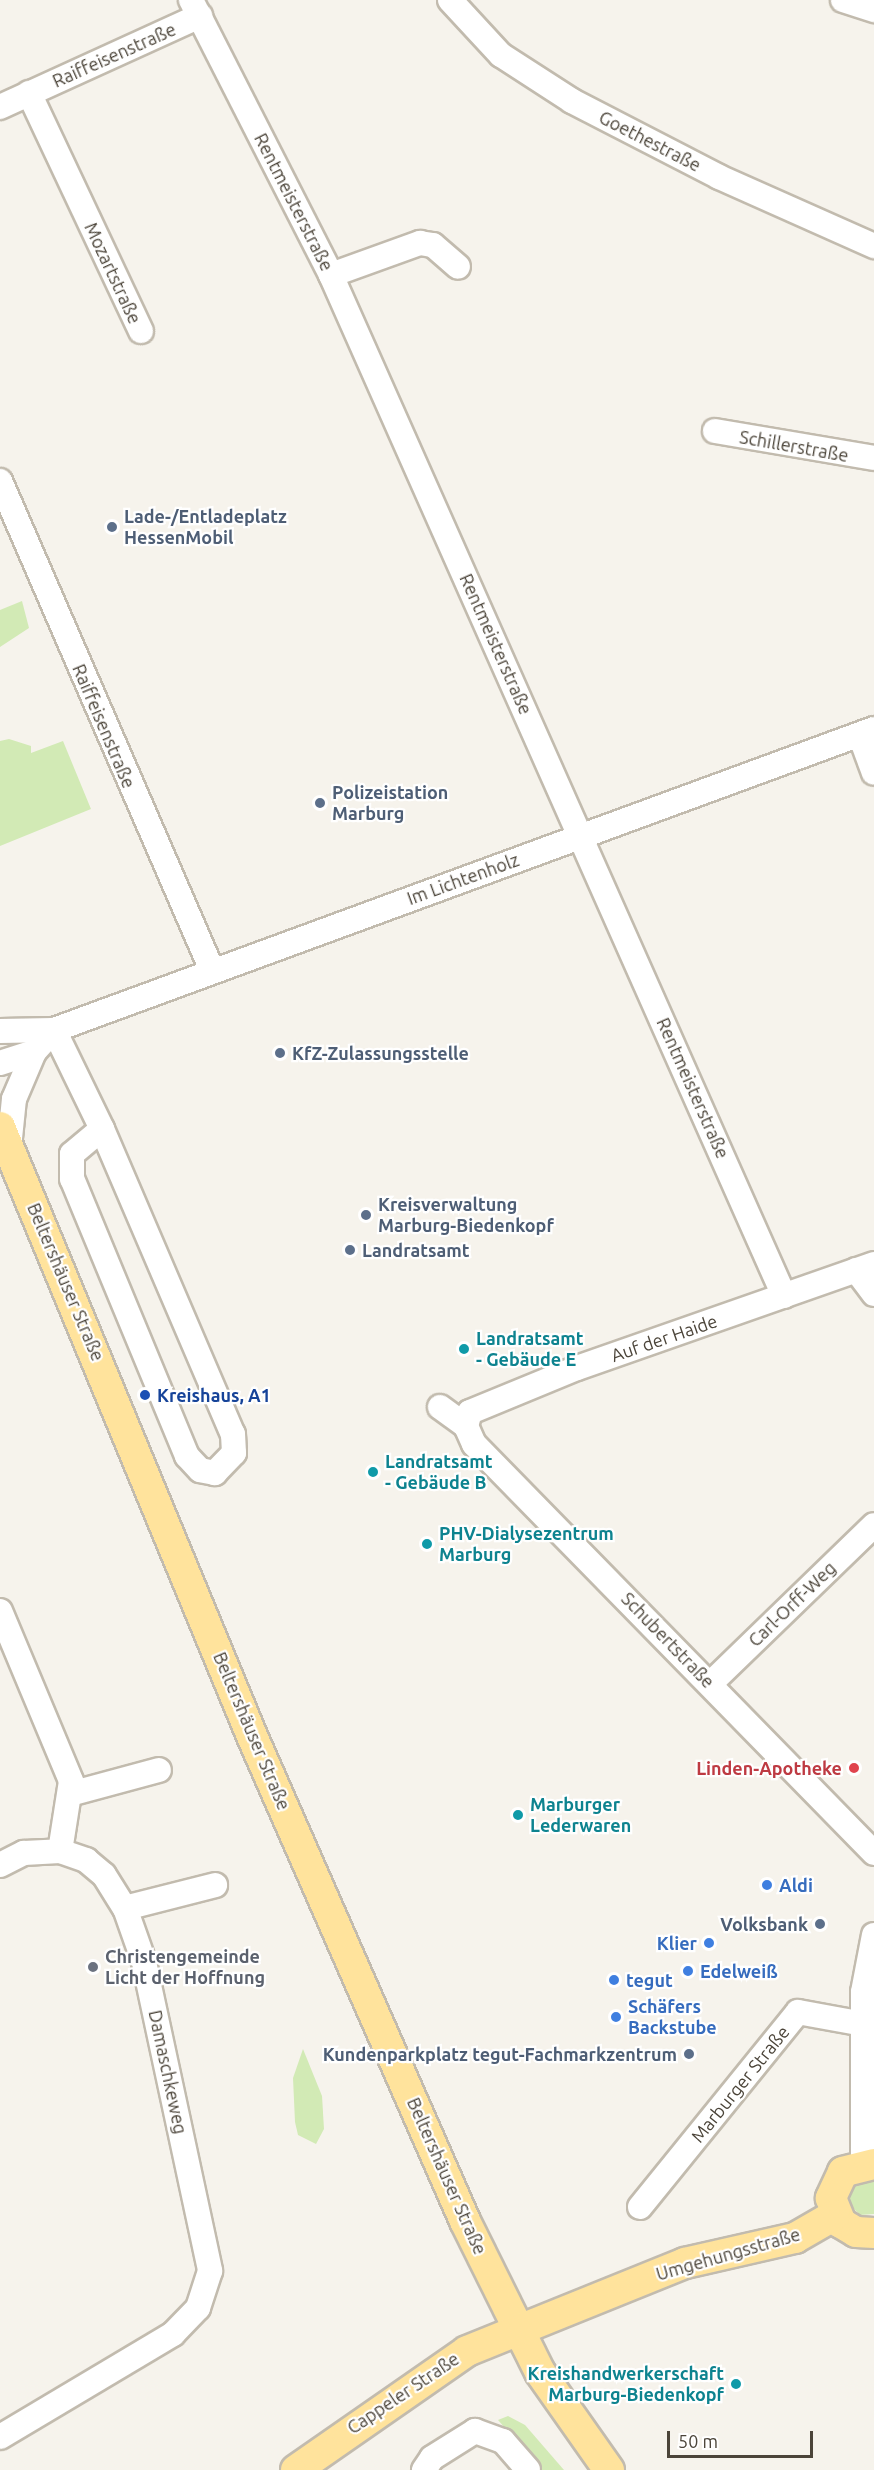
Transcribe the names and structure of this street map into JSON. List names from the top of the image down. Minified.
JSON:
{"streets":{"main road":["Beltershäuser Straße","Umgehungsstraße","Cappeler Straße"],"street":["Raiffeisenstraße","Goethestraße","Rentmeisterstraße","Mozartstraße","Schillerstraße","Im Lichtenholz","Auf der Haide","Carl-Orff-Weg","Schubertstraße","Damaschkeweg","Marburger Straße"]},"crossings":[["Raiffeisenstraße","Rentmeisterstraße"],["Raiffeisenstraße","Mozartstraße"],["Raiffeisenstraße","Im Lichtenholz"],["Rentmeisterstraße","Im Lichtenholz"],["Rentmeisterstraße","Auf der Haide"],["Im Lichtenholz","Beltershäuser Straße"],["Beltershäuser Straße","Umgehungsstraße"],["Beltershäuser Straße","Cappeler Straße"],["Auf der Haide","Schubertstraße"],["Carl-Orff-Weg","Schubertstraße"],["Umgehungsstraße","Cappeler Straße"]],"places":["Lade-/Entladeplatz HessenMobil","Polizeistation Marburg","KfZ-Zulassungsstelle","Kreisverwaltung Marburg-Biedenkopf","Landratsamt","Landratsamt - Gebäude E","Kreishaus, A1","Landratsamt - Gebäude B","PHV-Dialysezentrum Marburg","Linden-Apotheke","Marburger Lederwaren","Aldi","Volksbank","Klier","Christengemeinde Licht der Hoffnung","Edelweiß","tegut","Schäfers Backstube","Kundenparkplatz tegut-Fachmarkzentrum","Kreishandwerkerschaft Marburg-Biedenkopf"],"scale_bar":"50 m"}
